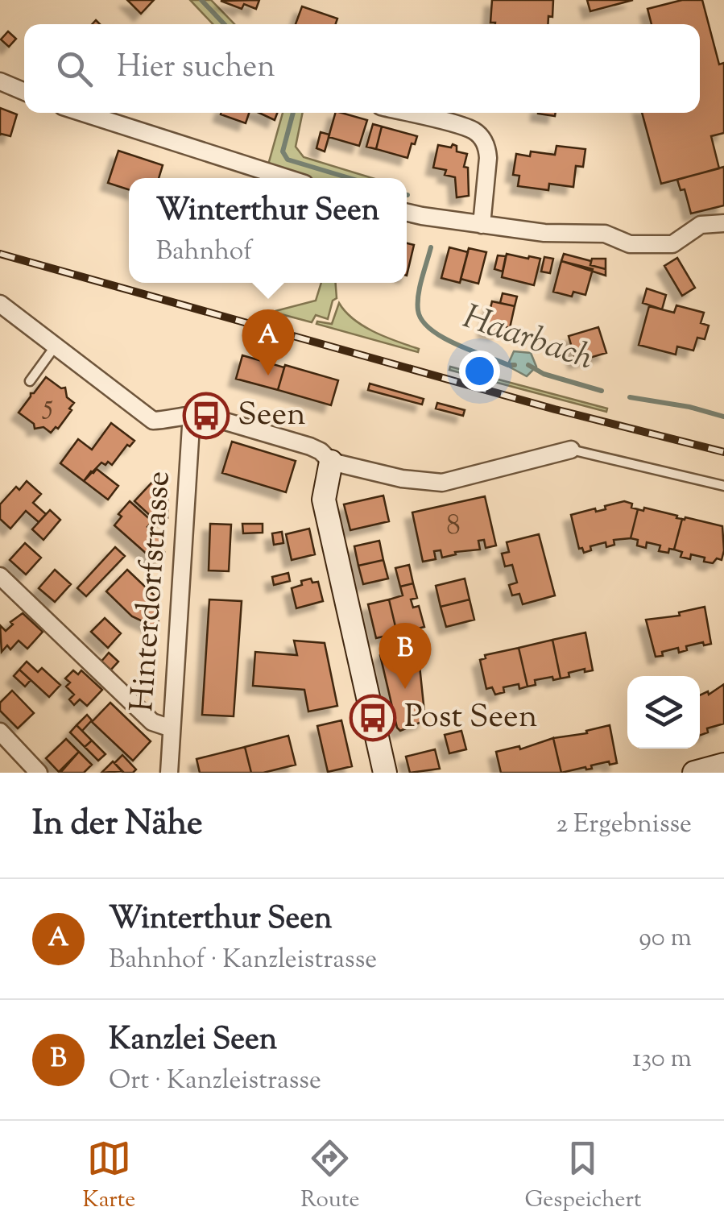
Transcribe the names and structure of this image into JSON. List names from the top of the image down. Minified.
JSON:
{"streets":{"street":["Hinterdorfstrasse"]},"water":["Haarbach"],"places":{"bus stop":["Seen","Post Seen"]},"house_numbers":["5","8"],"page":{"search":"Hier suchen","popup":["Winterthur Seen","Bahnhof"],"pins":["A","B"],"heading":["In der Nähe","2 Ergebnisse"],"list":[{"mark":"A","name":"Winterthur Seen","note":"Bahnhof · Kanzleistrasse","value":"90 m"},{"mark":"B","name":"Kanzlei Seen","note":"Ort · Kanzleistrasse","value":"130 m"}],"nav":["Karte","Route","Gespeichert"]}}
